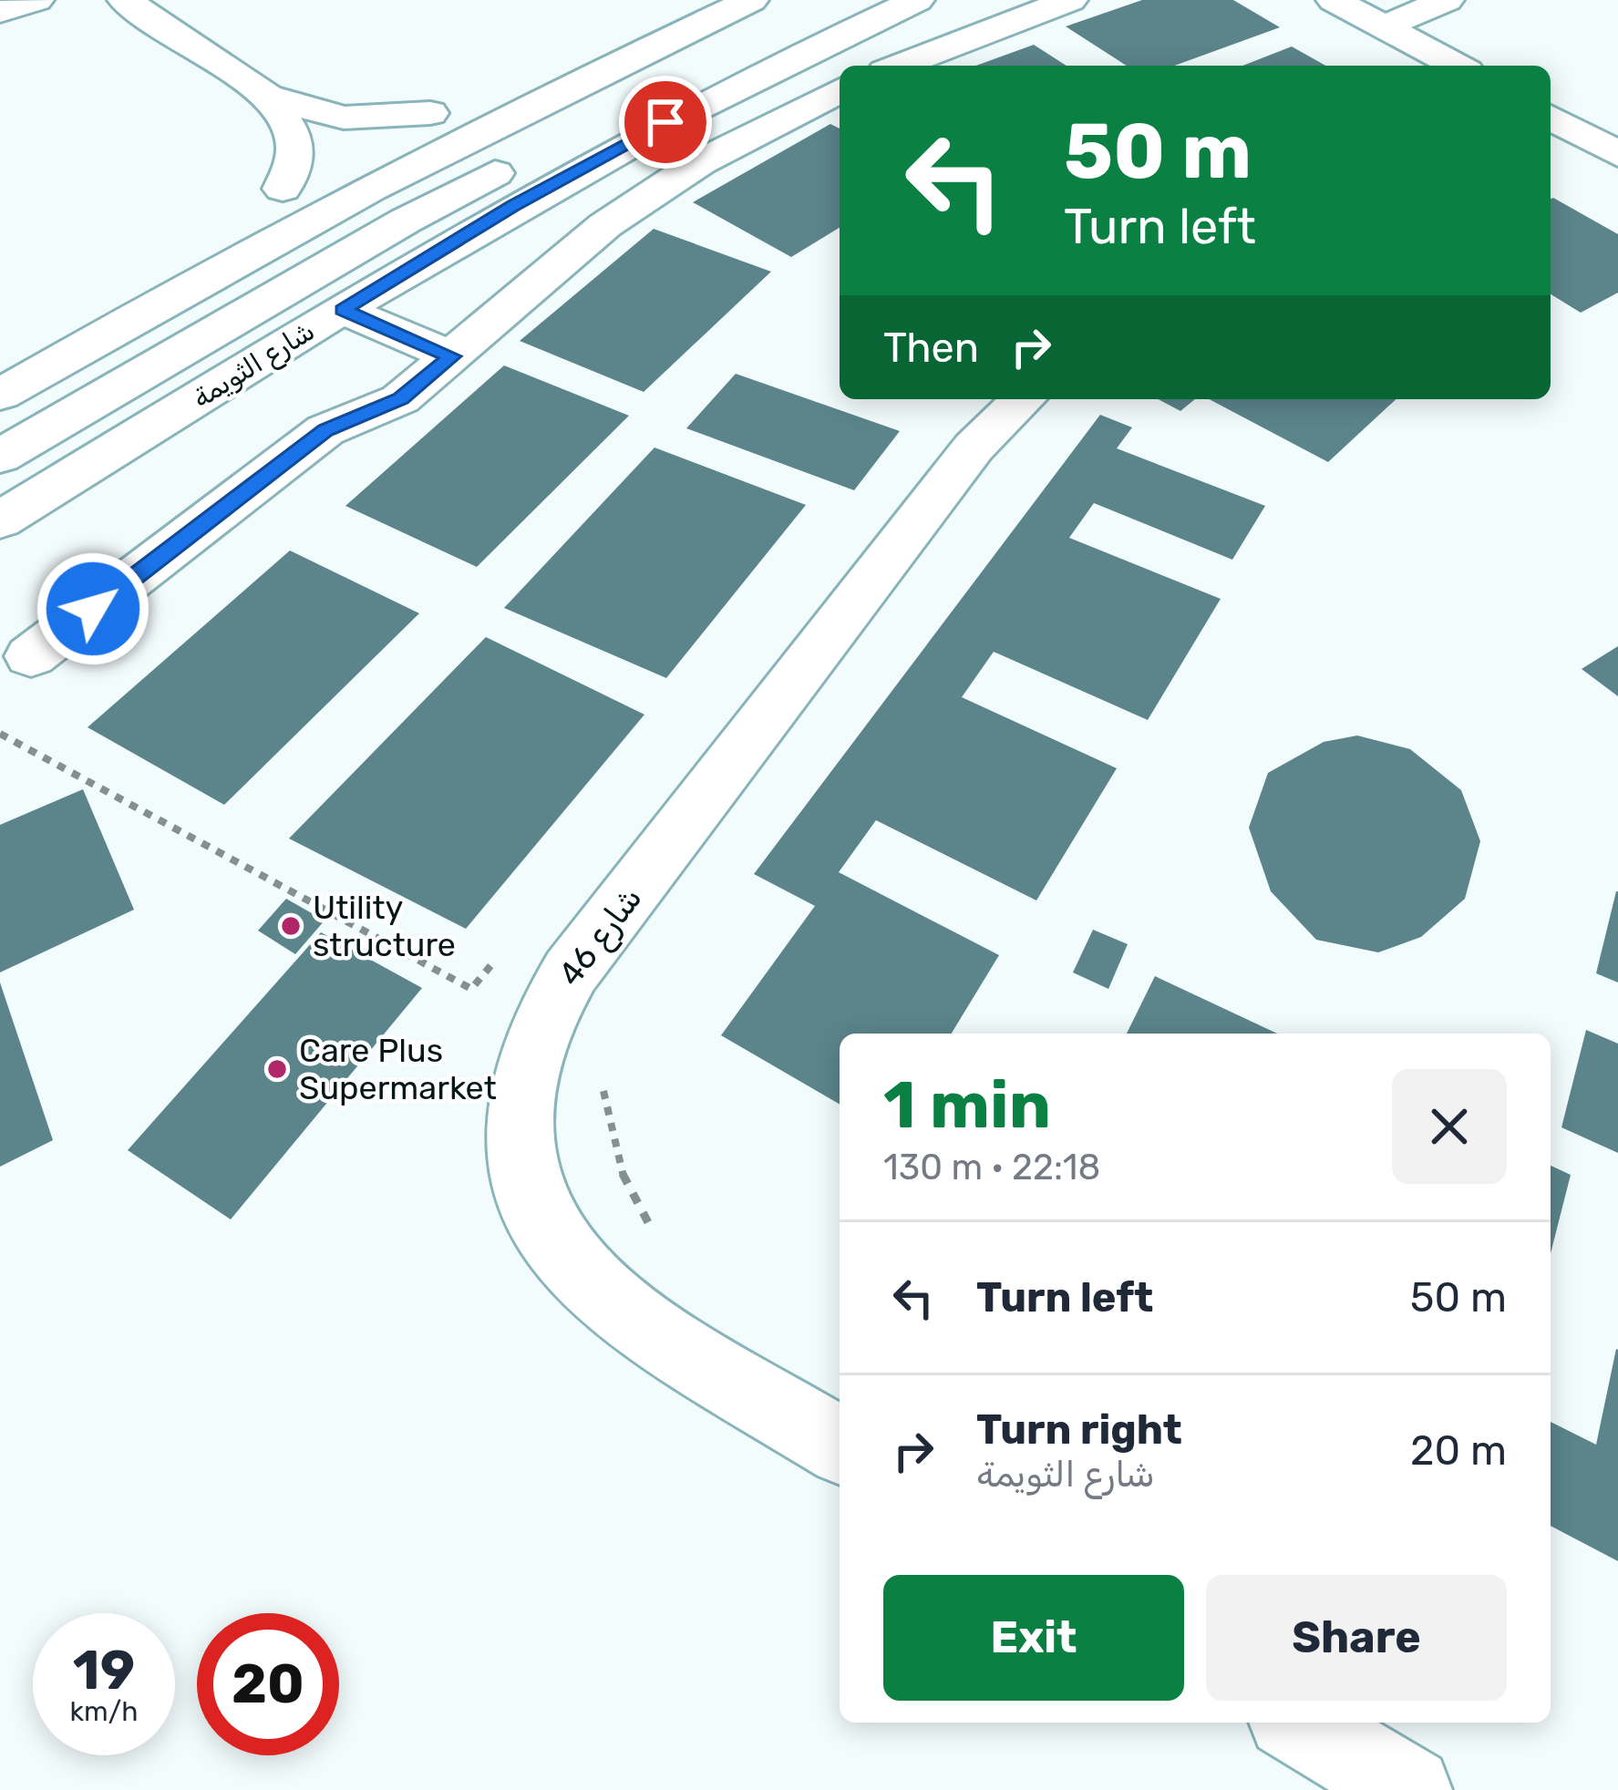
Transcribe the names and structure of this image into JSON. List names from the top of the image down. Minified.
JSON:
{"streets":{"street":["شارع الثويمة","شارع 46"]},"places":["Utility structure","Care Plus Supermarket"],"page":{"turn":["50 m","Turn left"],"then":"Then","heading":["1 min","130 m · 22:18"],"list":[{"name":"Turn left","value":"50 m"},{"name":"Turn right","note":"شارع الثويمة","value":"20 m"}],"buttons":["Exit","Share"],"speed":"19 km/h","limit":"20"}}
